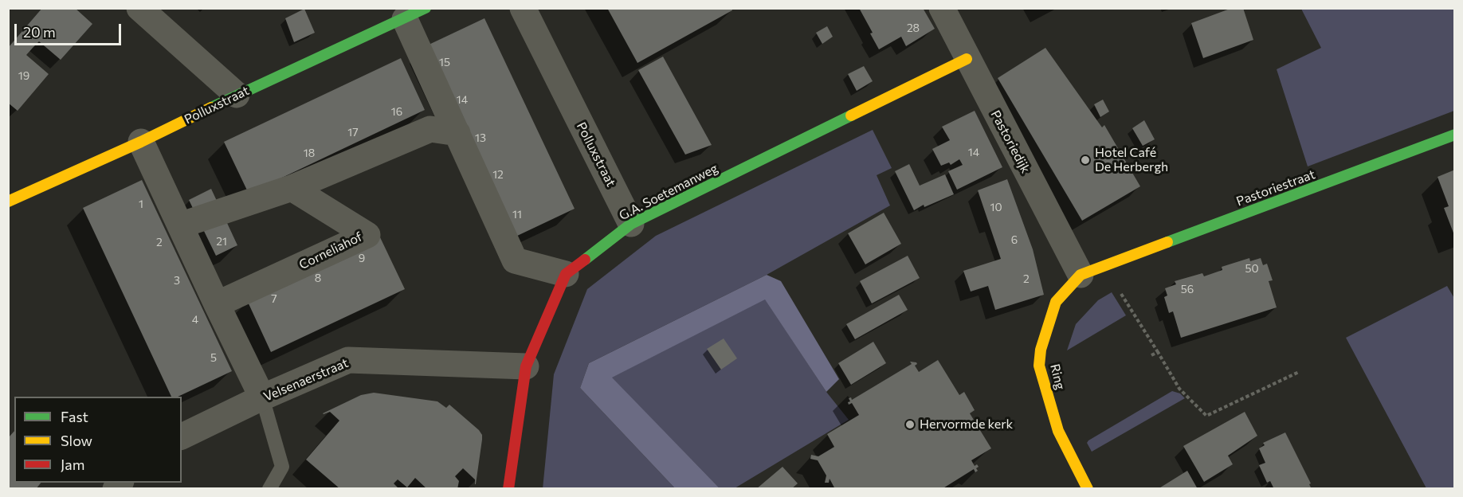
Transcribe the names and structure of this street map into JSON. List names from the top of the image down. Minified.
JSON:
{"streets":{"street":["Polluxstraat","Pastoriedijk","Pastoriestraat","G.A. Soetemanweg","Corneliahof","Ring","Velsenaerstraat"]},"crossings":[["Polluxstraat","G.A. Soetemanweg"],["Pastoriedijk","Pastoriestraat"],["Pastoriedijk","G.A. Soetemanweg"],["Pastoriedijk","Ring"],["Pastoriestraat","Ring"],["G.A. Soetemanweg","Velsenaerstraat"]],"places":["Hotel Café De Herbergh","Hervormde kerk"],"house_numbers":["28","15","19","14","16","17","13","14","18","12","1","10","11","6","21","2","9","50","8","2","3","56","7","4","5"],"legend":["Fast","Slow","Jam"],"scale_bar":"20 m"}
